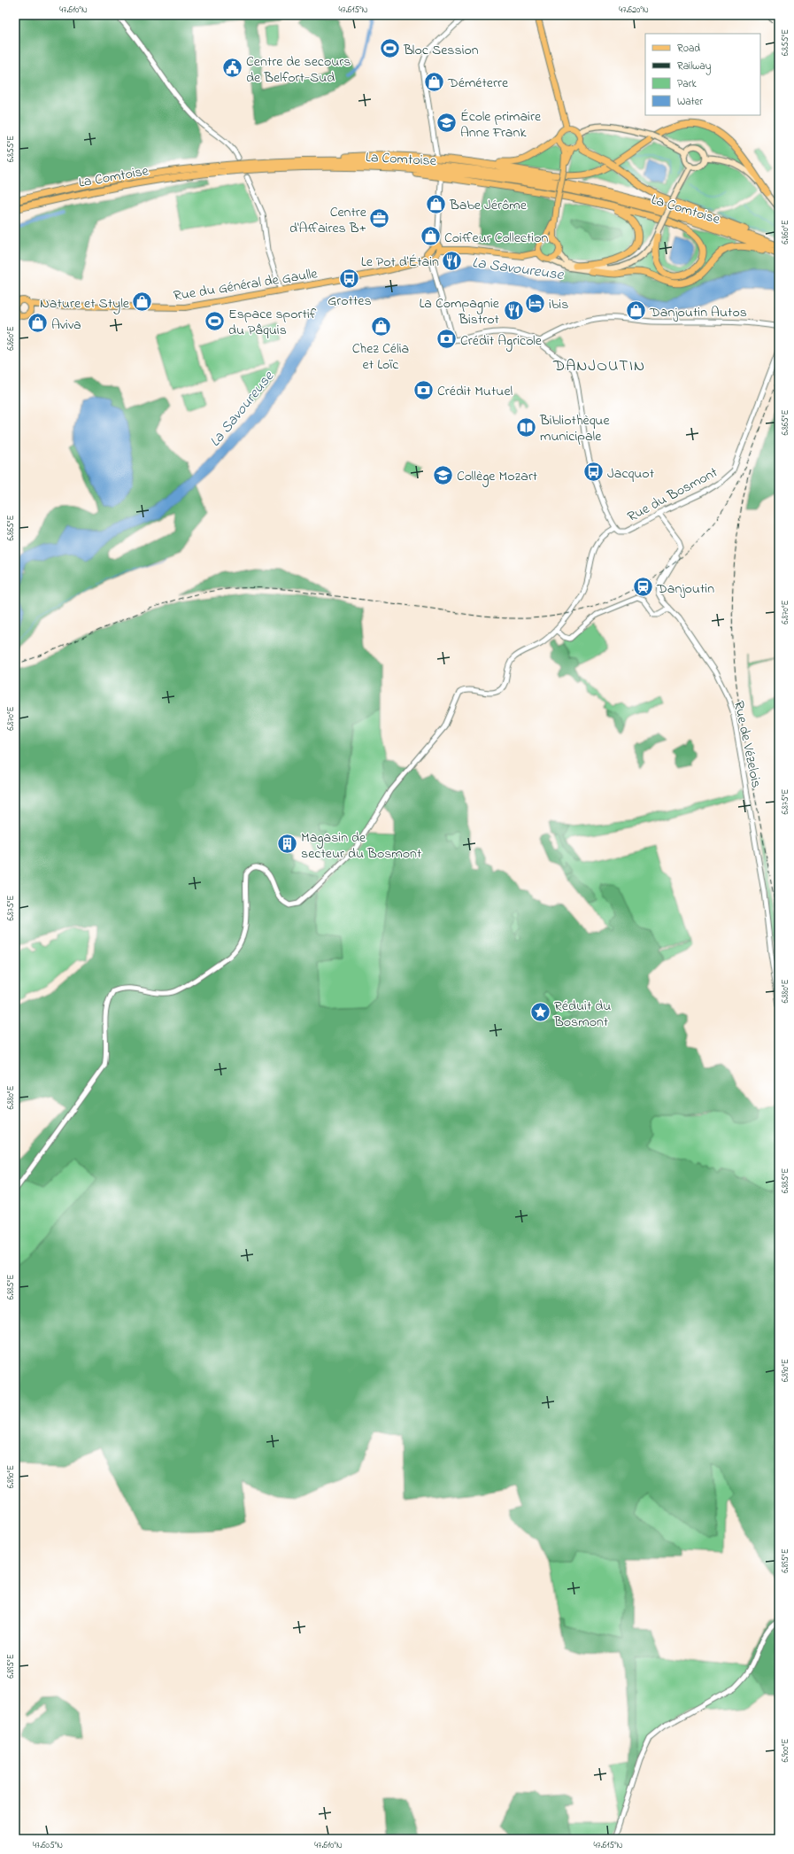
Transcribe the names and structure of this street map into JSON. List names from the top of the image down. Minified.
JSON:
{"streets":{"highway":["La Comtoise"],"main road":["Rue du Général de Gaulle"],"street":["Rue du Bosmont","Rue de Vézelois"]},"districts":["DANJOUTIN"],"water":["La Savoureuse"],"places":{"sports":["Bloc Session","Espace sportif du Pâquis"],"public building":["Centre de secours de Belfort-Sud"],"shop":["Déméterre","Babe Jérôme","Coiffeur Collection","Nature et Style","Danjoutin Autos","Aviva","Chez Célia et Loïc"],"school or university":["École primaire Anne Frank","Collège Mozart"],"office":["Centre d'Affaires B+"],"restaurant":["Le Pot d'Étain","La Compagnie Bistrot"],"bus stop":["Grottes","Jacquot"],"hotel":["ibis"],"bank":["Crédit Agricole","Crédit Mutuel"],"library":["Bibliothèque municipale"],"station":["Danjoutin"],"building":["Magasin de secteur du Bosmont"],"place":["Réduit du Bosmont"]},"legend":["Road","Railway","Park","Water"],"coordinates":["47.610°N","47.615°N","47.620°N","6.855°E","6.860°E","6.865°E","6.870°E","6.875°E","6.880°E","6.885°E","6.890°E","6.895°E","6.900°E","47.605°N"]}
